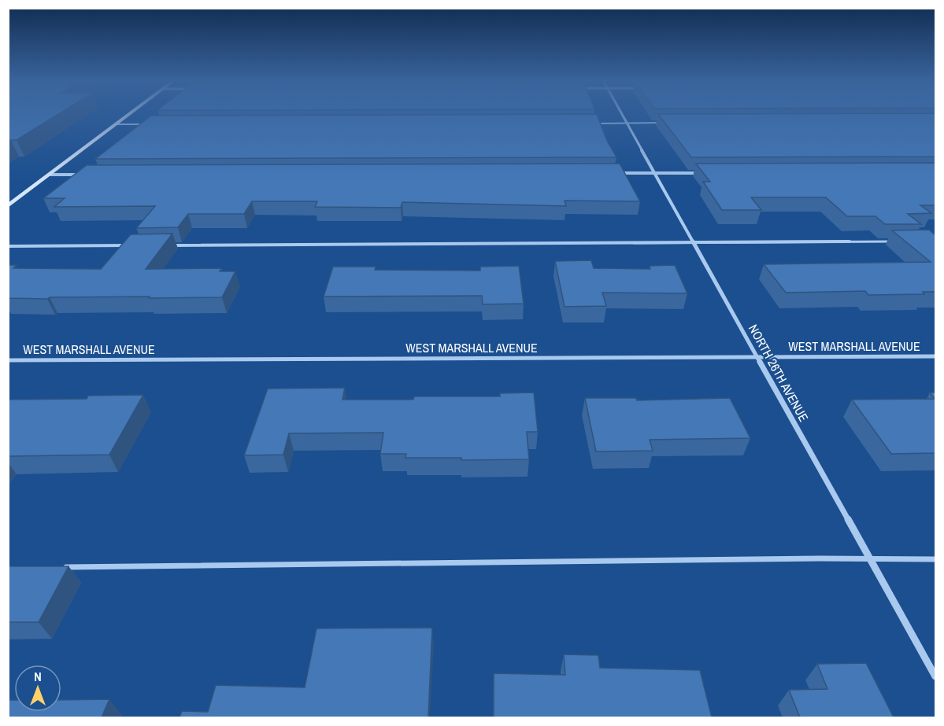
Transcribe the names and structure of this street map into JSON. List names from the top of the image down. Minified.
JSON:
{"streets":{"street":["WEST MARSHALL AVENUE","NORTH 26TH AVENUE"]},"crossings":[["WEST MARSHALL AVENUE","NORTH 26TH AVENUE"]],"north":"top"}
